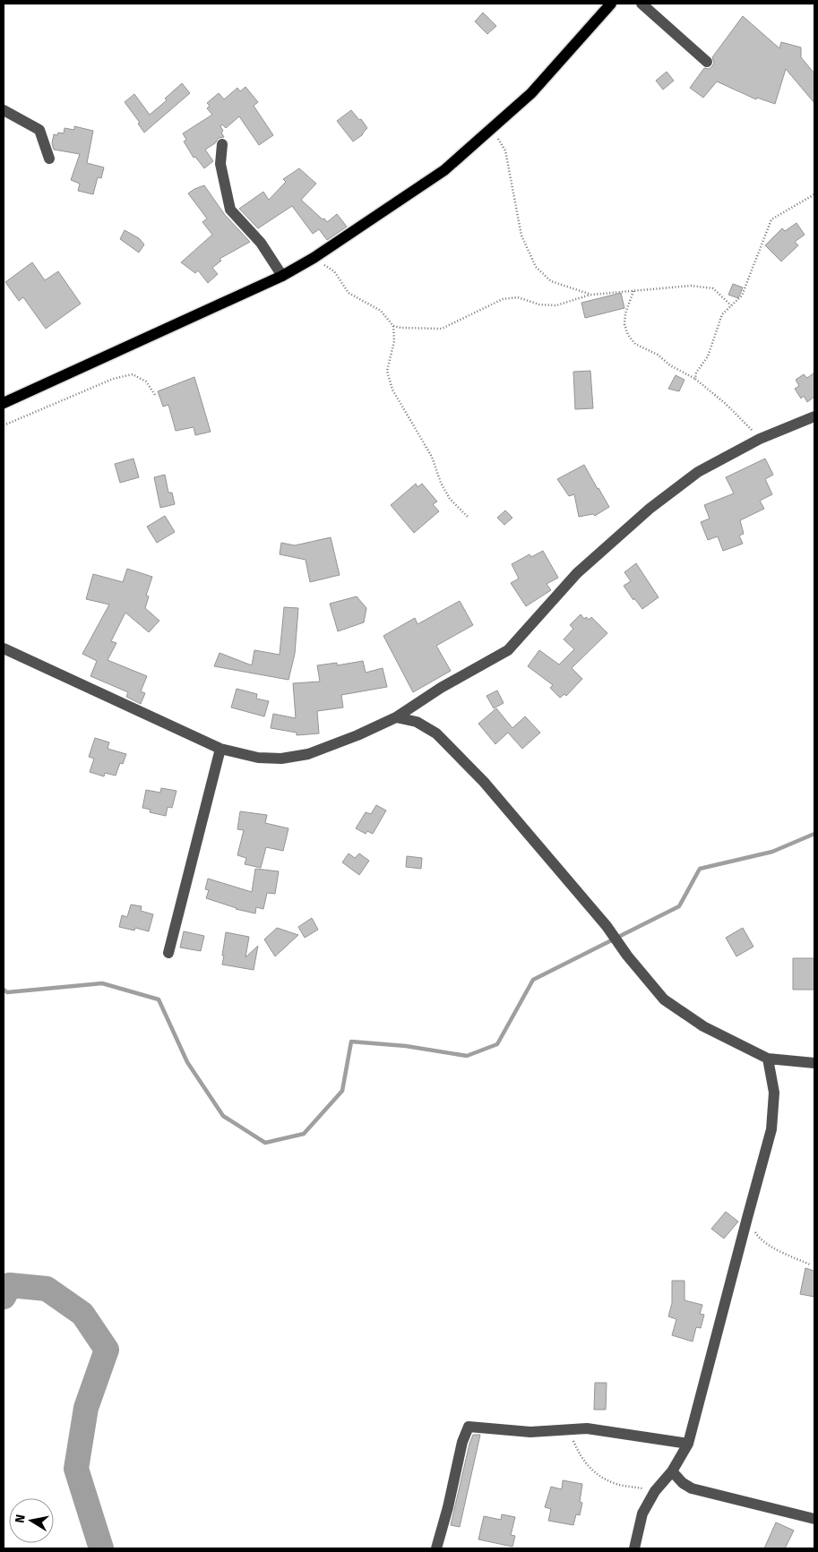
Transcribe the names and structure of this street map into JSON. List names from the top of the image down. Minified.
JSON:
{"north":"left"}
